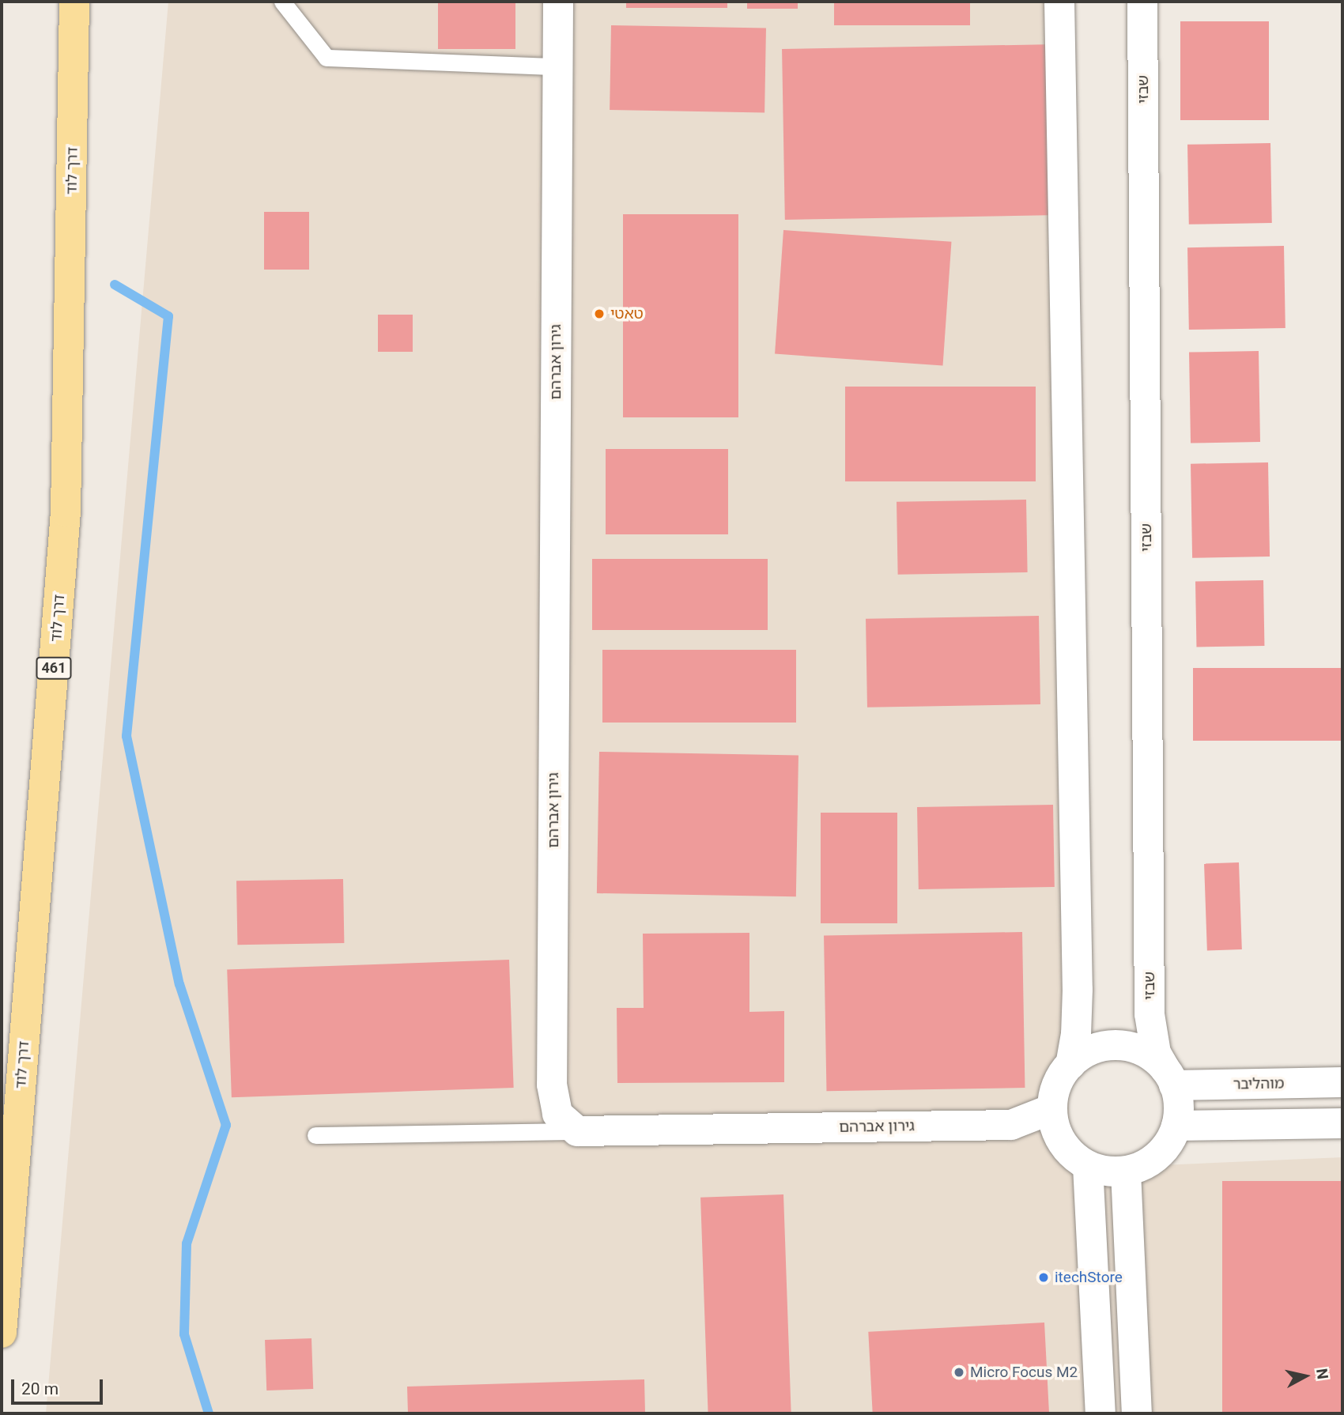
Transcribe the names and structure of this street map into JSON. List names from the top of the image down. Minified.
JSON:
{"streets":{"main road":["דרך לוד","461"],"street":["שבזי","גירון אברהם","מוהליבר"]},"crossings":[["שבזי","גירון אברהם"],["שבזי","מוהליבר"],["גירון אברהם","מוהליבר"]],"places":["טאטי","itechStore","Micro Focus M2"],"scale_bar":"20 m","north":"right"}
